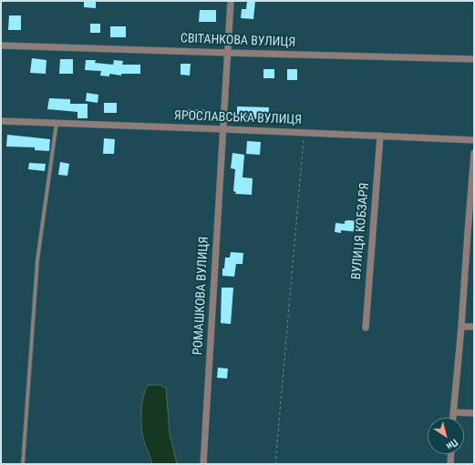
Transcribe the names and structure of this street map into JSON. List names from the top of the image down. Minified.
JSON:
{"streets":{"street":["СВІТАНКОВА ВУЛИЦЯ","ЯРОСЛАВСЬКА ВУЛИЦЯ","ВУЛИЦЯ КОБЗАРЯ","РОМАШКОВА ВУЛИЦЯ"]},"crossings":[["СВІТАНКОВА ВУЛИЦЯ","РОМАШКОВА ВУЛИЦЯ"],["ЯРОСЛАВСЬКА ВУЛИЦЯ","ВУЛИЦЯ КОБЗАРЯ"],["ЯРОСЛАВСЬКА ВУЛИЦЯ","РОМАШКОВА ВУЛИЦЯ"]],"north":"bottom right"}
